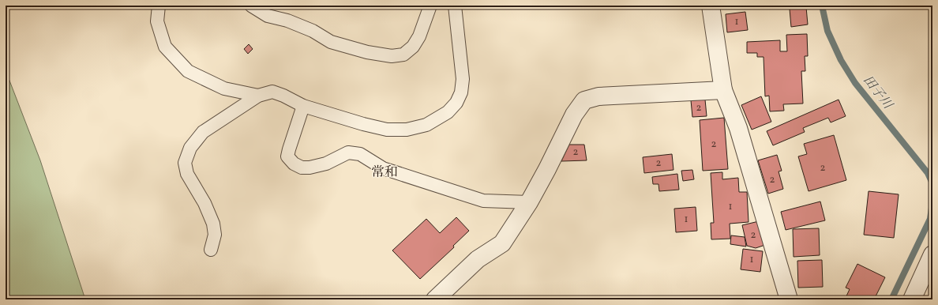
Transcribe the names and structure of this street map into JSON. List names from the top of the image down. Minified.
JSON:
{"districts":["常和"],"water":["田子川"],"house_numbers":["1","2","2","2","2","2","2","1","1","2","1"]}
